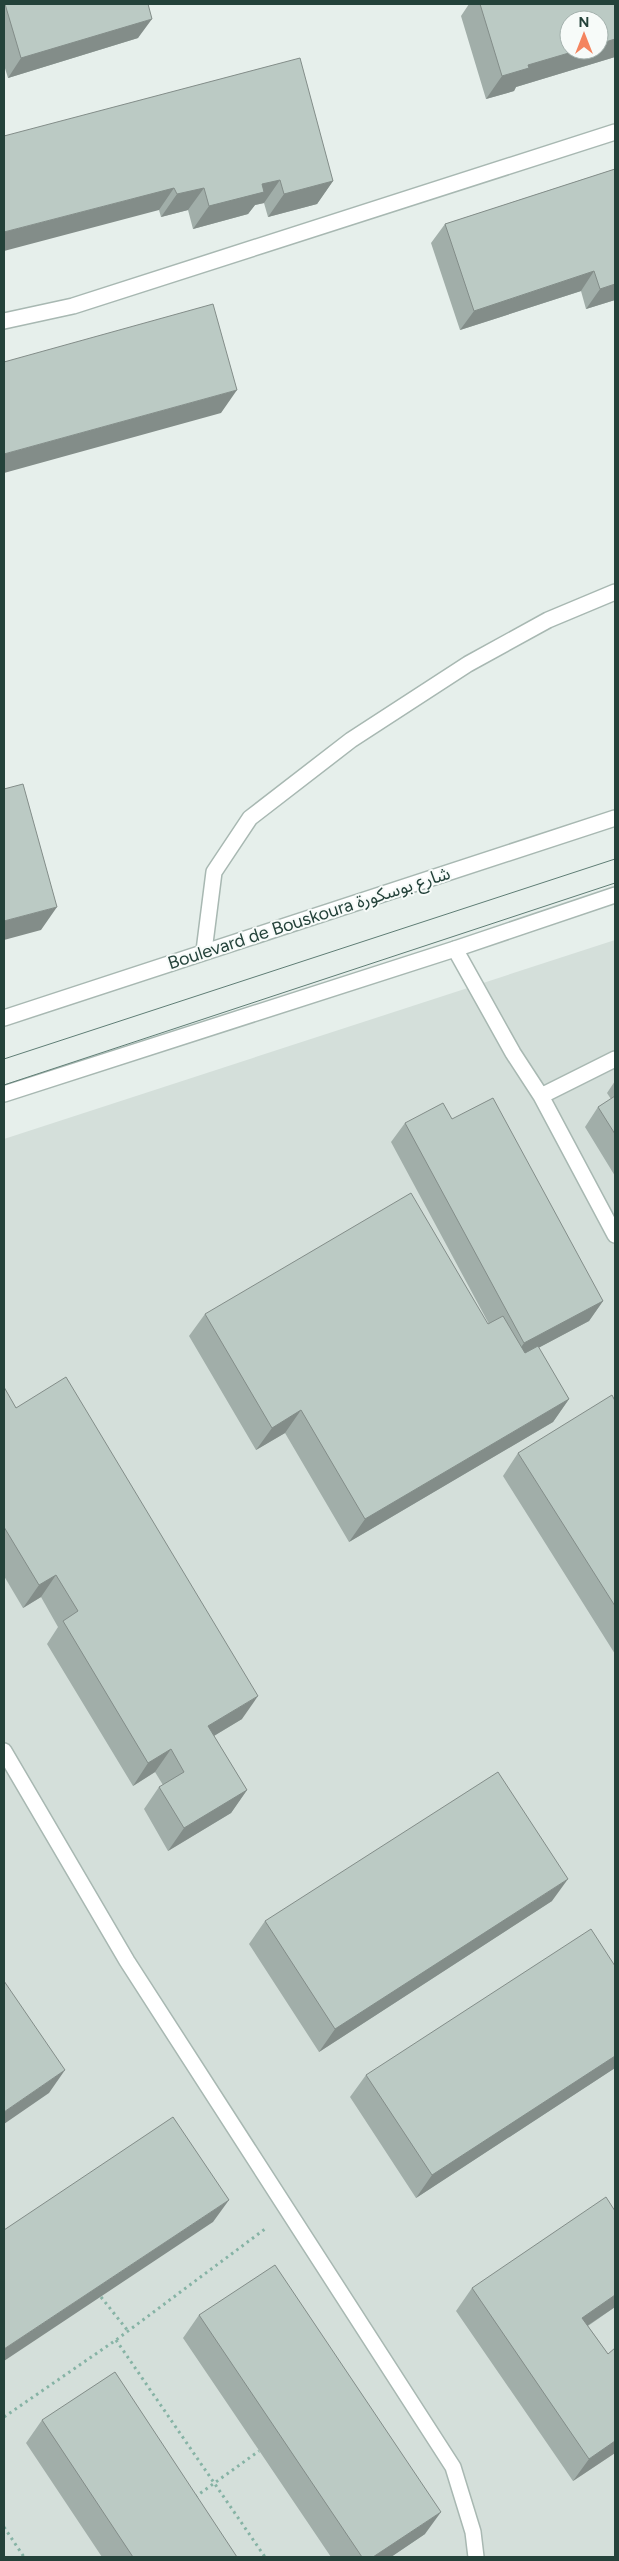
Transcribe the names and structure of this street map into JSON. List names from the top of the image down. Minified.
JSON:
{"streets":{"street":["Boulevard de Bouskoura شارع بوسكورة"]},"north":"top"}
